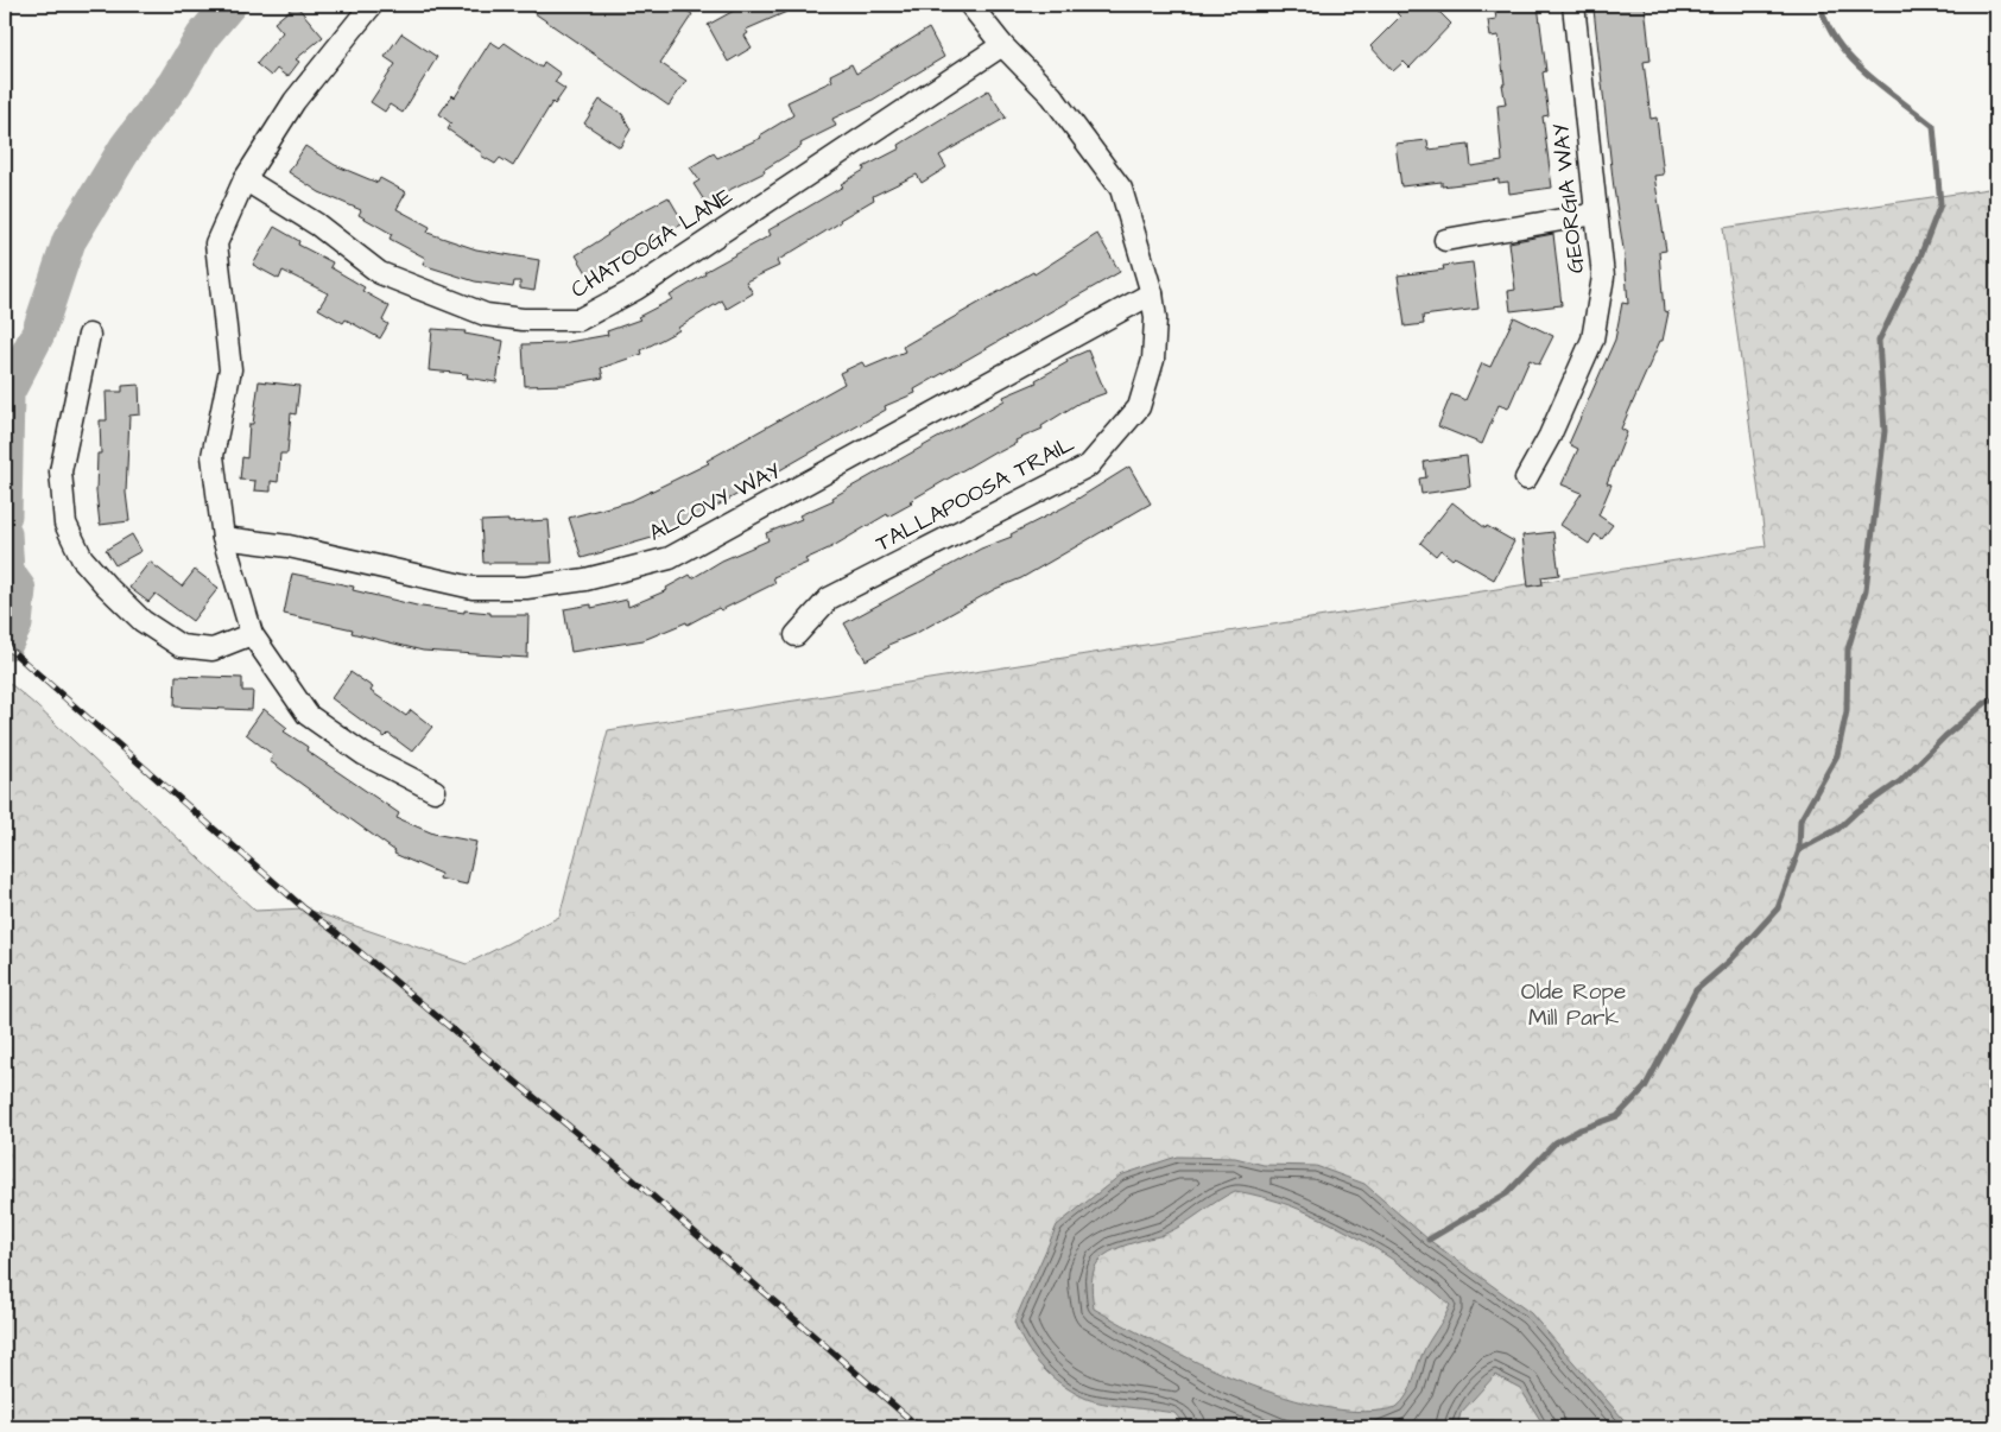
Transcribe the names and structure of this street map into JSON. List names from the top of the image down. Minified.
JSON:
{"streets":{"street":["GEORGIA WAY","CHATOOGA LANE","TALLAPOOSA TRAIL","ALCOVY WAY"]},"crossings":[["CHATOOGA LANE","TALLAPOOSA TRAIL"],["TALLAPOOSA TRAIL","ALCOVY WAY"]],"parks":["Olde Rope Mill Park"]}
